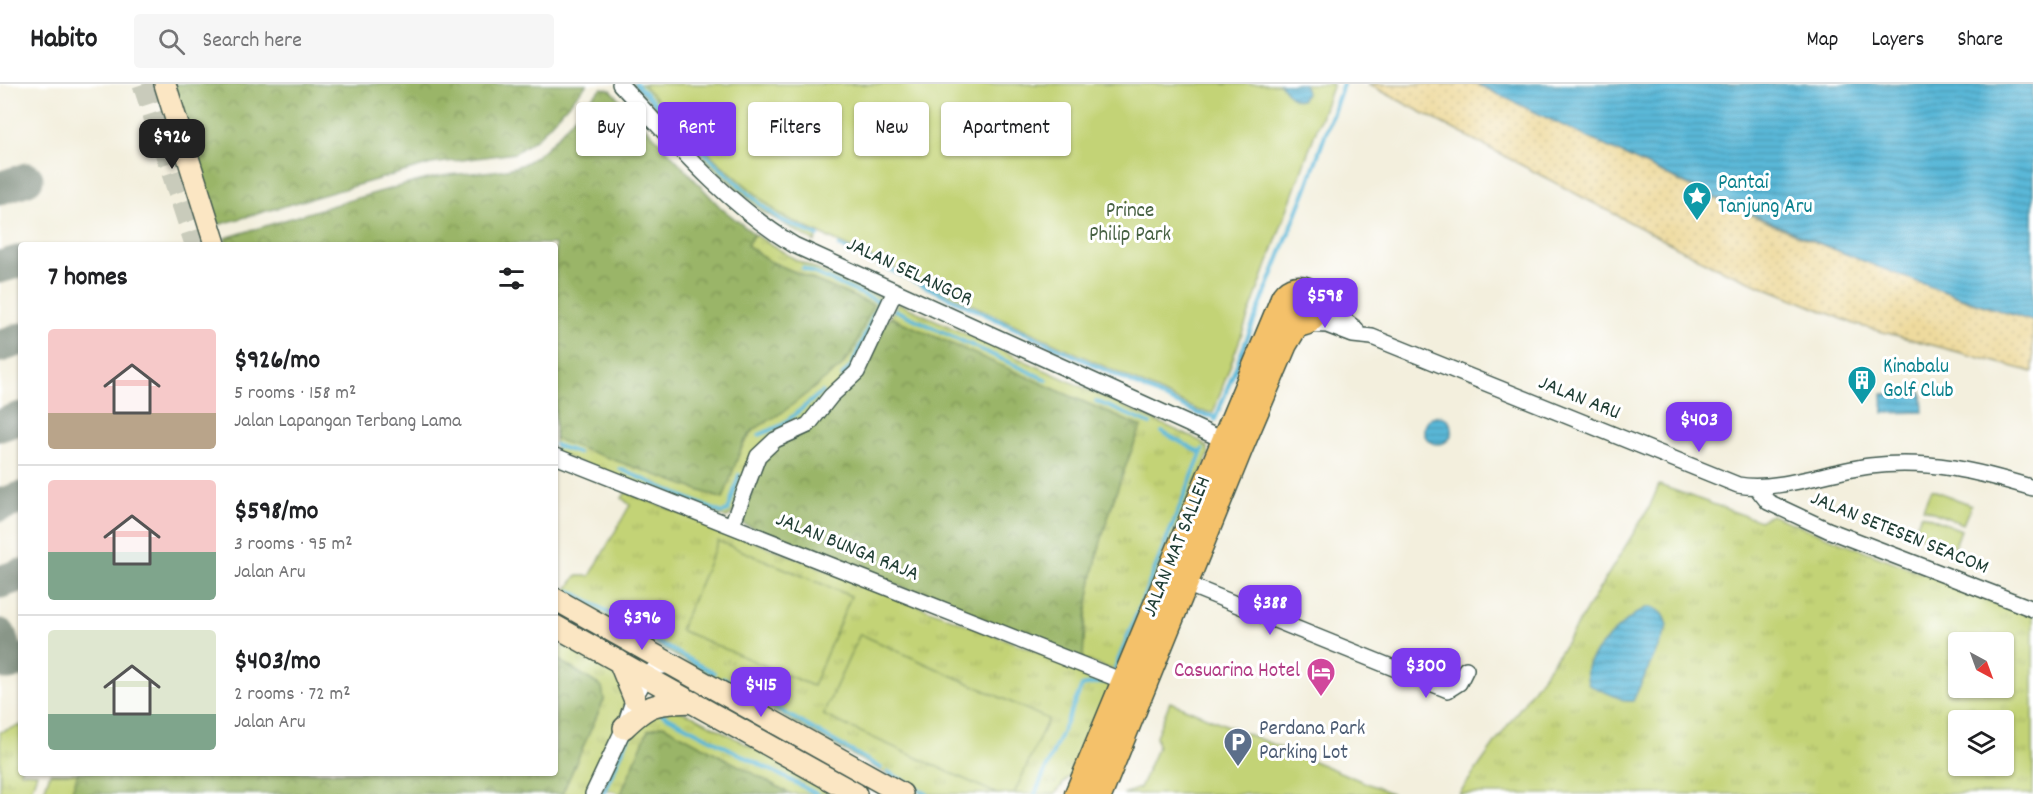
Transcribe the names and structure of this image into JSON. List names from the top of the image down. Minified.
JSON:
{"streets":{"main road":["JALAN MAT SALLEH"],"street":["JALAN SELANGOR","JALAN ARU","JALAN SETESEN SEACOM","JALAN BUNGA RAJA"]},"crossings":[["JALAN SELANGOR","JALAN MAT SALLEH"],["JALAN ARU","JALAN SETESEN SEACOM"],["JALAN ARU","JALAN MAT SALLEH"],["JALAN MAT SALLEH","JALAN BUNGA RAJA"]],"parks":["Prince Philip Park"],"places":{"place":["Pantai Tanjung Aru"],"building":["Kinabalu Golf Club"],"hotel":["Casuarina Hotel"],"parking":["Perdana Park Parking Lot"]},"north":"bottom right","page":{"header":"Habito","search":"Search here","nav":["Map","Layers","Share"],"chip":["Buy","Rent","Filters","New","Apartment"],"price":["$926","$598","$403","$388","$396","$300","$415"],"heading":"7 homes","list":[{"name":"$926/mo","note":"5 rooms · 158 m² · Jalan Lapangan Terbang Lama"},{"name":"$598/mo","note":"3 rooms · 95 m² · Jalan Aru"},{"name":"$403/mo","note":"2 rooms · 72 m² · Jalan Aru"}]}}
